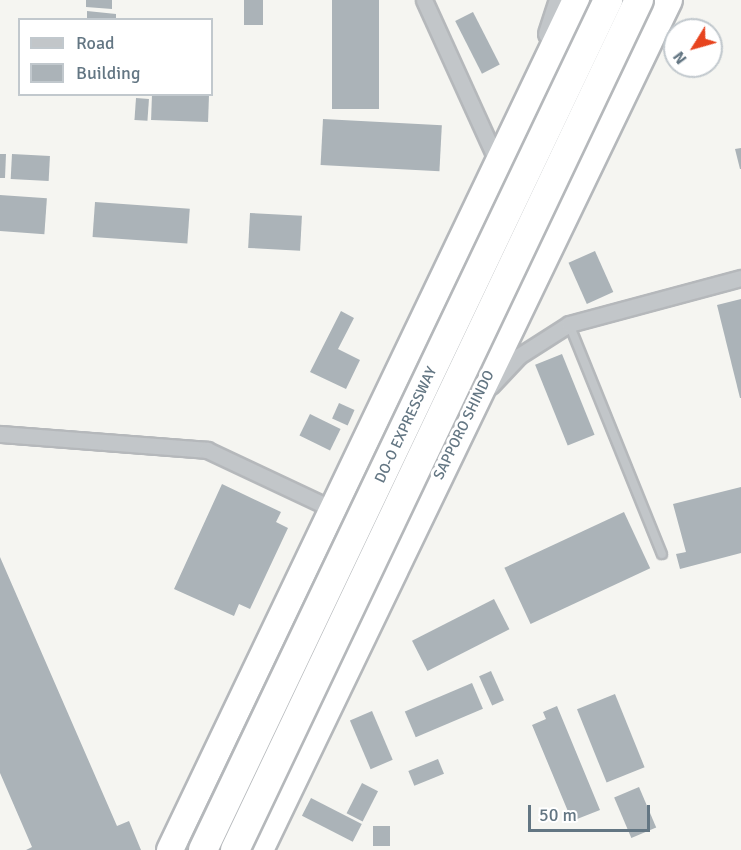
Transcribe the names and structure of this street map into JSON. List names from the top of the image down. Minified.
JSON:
{"streets":{"highway":["DO-O EXPRESSWAY","SAPPORO SHINDO"]},"legend":["Road","Building"],"scale_bar":"50 m","north":"bottom left"}
